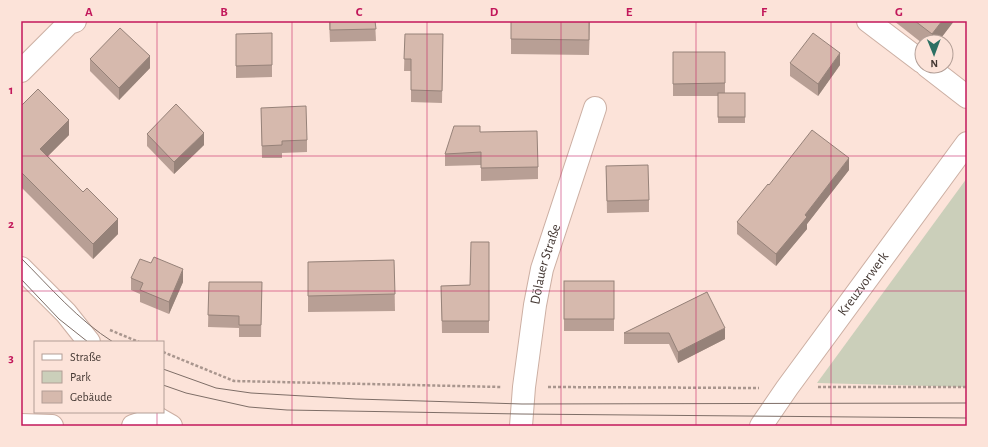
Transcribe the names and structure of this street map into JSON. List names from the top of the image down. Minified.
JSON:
{"streets":{"street":["Dölauer Straße","Kreuzvorwerk"]},"legend":["Straße","Park","Gebäude"],"north":"bottom","grid":{"columns":["A","B","C","D","E","F","G"],"rows":["1","2","3"]}}
